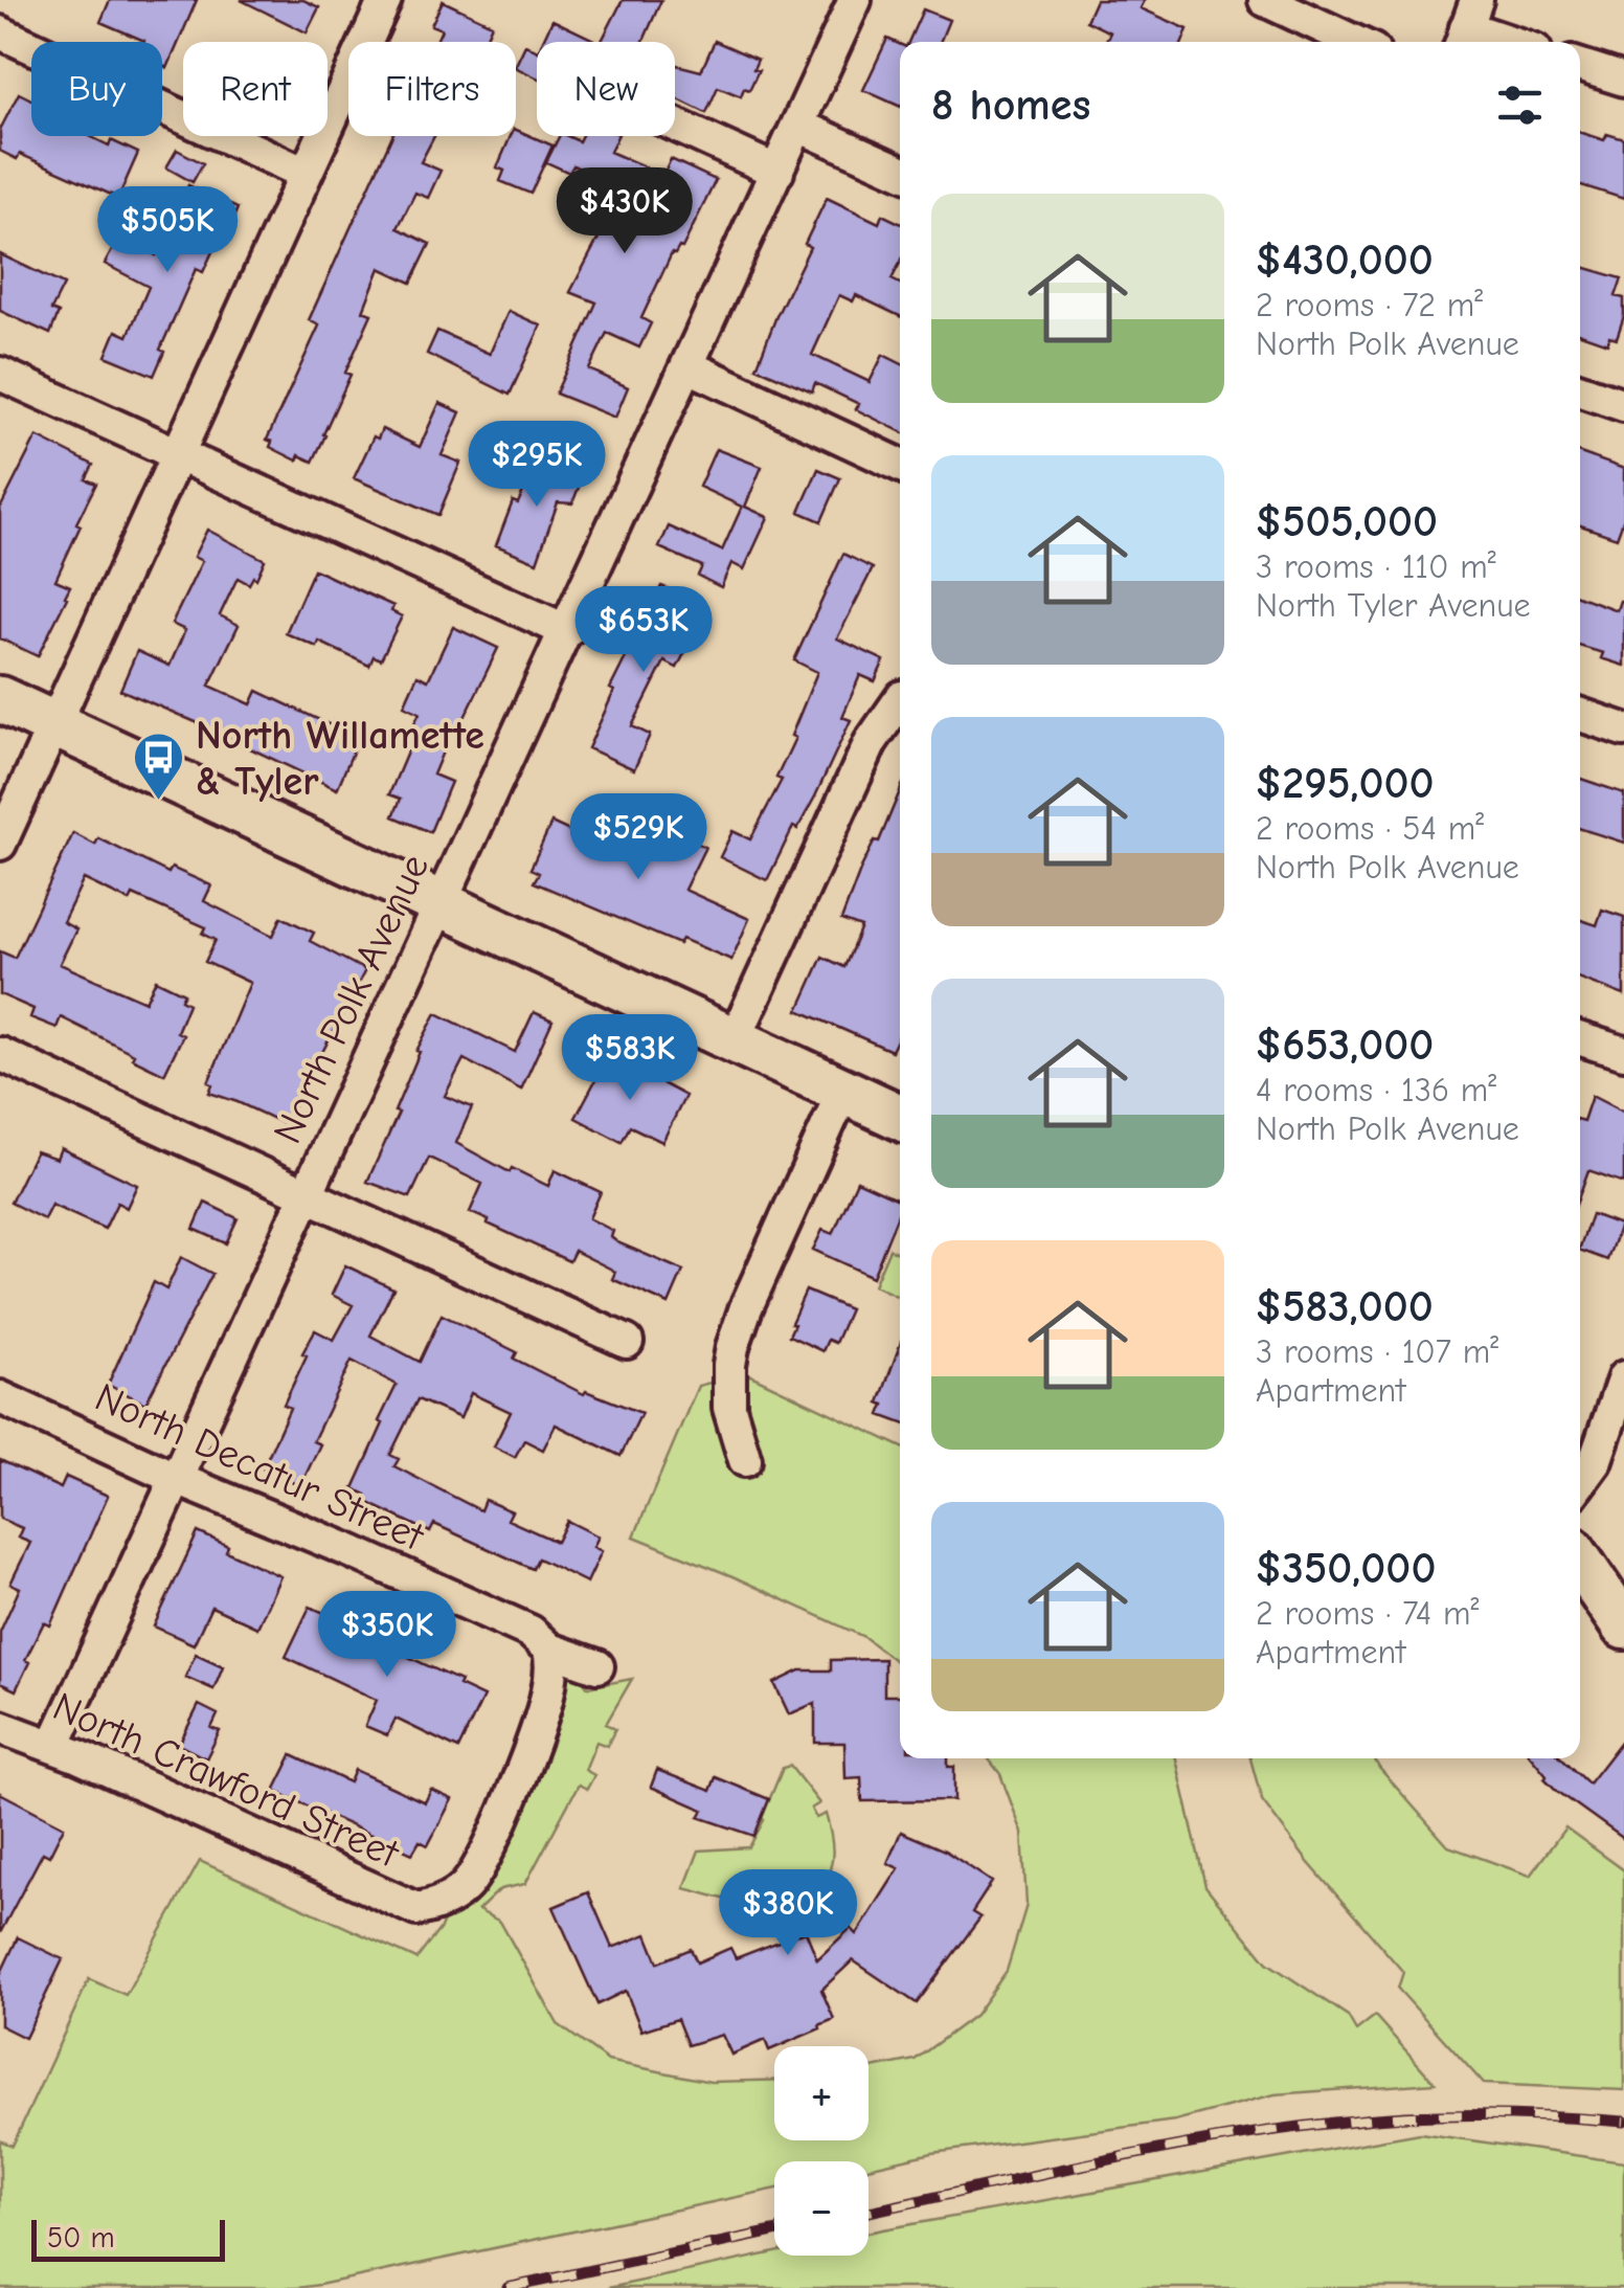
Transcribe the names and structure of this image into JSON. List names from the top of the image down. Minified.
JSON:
{"streets":{"street":["North Polk Avenue","North Decatur Street","North Crawford Street"]},"crossings":[["North Polk Avenue","North Decatur Street"],["North Polk Avenue","North Crawford Street"],["North Decatur Street","North Crawford Street"]],"places":{"bus stop":["North Willamette & Tyler"]},"scale_bar":"50 m","page":{"chip":["Buy","Rent","Filters","New"],"heading":"8 homes","price":["$430K","$505K","$295K","$653K","$529K","$583K","$350K","$380K"],"list":[{"name":"$430,000","note":"2 rooms · 72 m² · North Polk Avenue"},{"name":"$505,000","note":"3 rooms · 110 m² · North Tyler Avenue"},{"name":"$295,000","note":"2 rooms · 54 m² · North Polk Avenue"},{"name":"$653,000","note":"4 rooms · 136 m² · North Polk Avenue"},{"name":"$583,000","note":"3 rooms · 107 m² · Apartment"},{"name":"$350,000","note":"2 rooms · 74 m² · Apartment"}],"map_buttons":["+","−"],"scale":"50 m"}}
